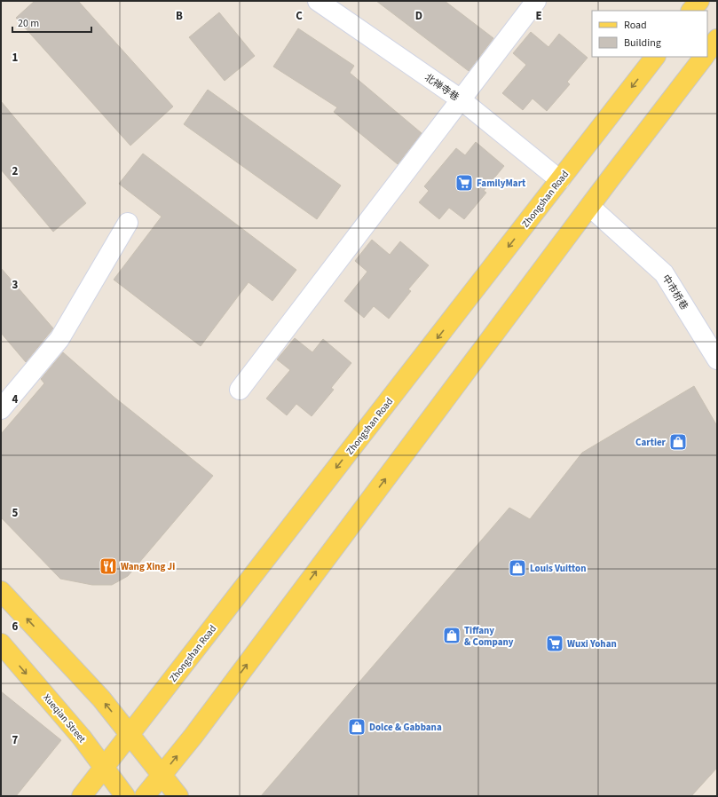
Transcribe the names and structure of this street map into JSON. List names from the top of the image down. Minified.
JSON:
{"streets":{"main road":["Zhongshan Road","Xueqian Street"],"street":["北禅寺巷","中市桥巷"]},"crossings":[["北禅寺巷","Zhongshan Road"],["Zhongshan Road","Xueqian Street"]],"places":{"supermarket":["FamilyMart","Wuxi Yohan"],"shop":["Cartier","Louis Vuitton","Tiffany & Company","Dolce & Gabbana"],"restaurant":["Wang Xing Ji"]},"legend":["Road","Building"],"scale_bar":"20 m","grid":{"columns":["B","C","D","E"],"rows":["1","2","3","4","5","6","7"]}}
